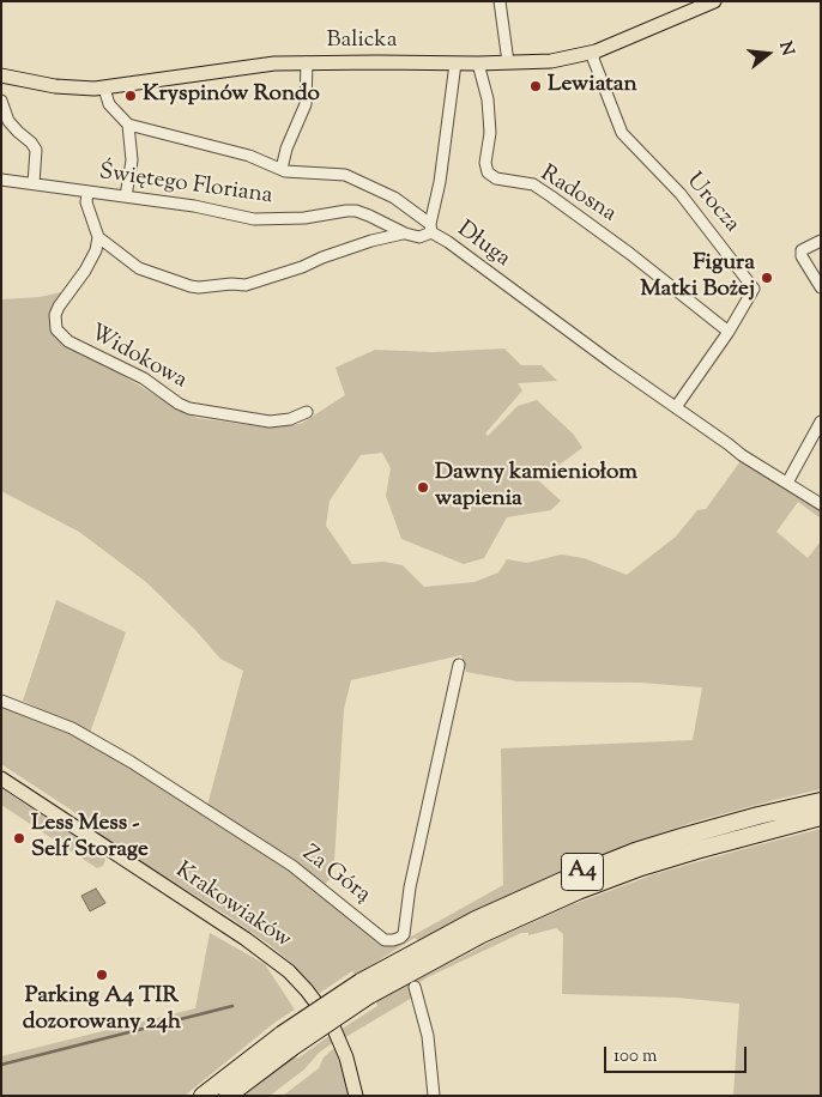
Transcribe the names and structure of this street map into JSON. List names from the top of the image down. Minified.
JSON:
{"streets":{"highway":["A4"],"main road":["Balicka","Krakowiaków"],"street":["Świętego Floriana","Radosna","Urocza","Długa","Widokowa","Za Górą"]},"crossings":[["Balicka","Radosna"],["Balicka","Urocza"],["Świętego Floriana","Długa"],["Radosna","Urocza"],["Urocza","Długa"]],"places":["Lewiatan","Kryspinów Rondo","Figura Matki Bożej","Dawny kamieniołom wapienia","Less Mess - Self Storage","Parking A4 TIR dozorowany 24h"],"scale_bar":"100 m","north":"right"}
